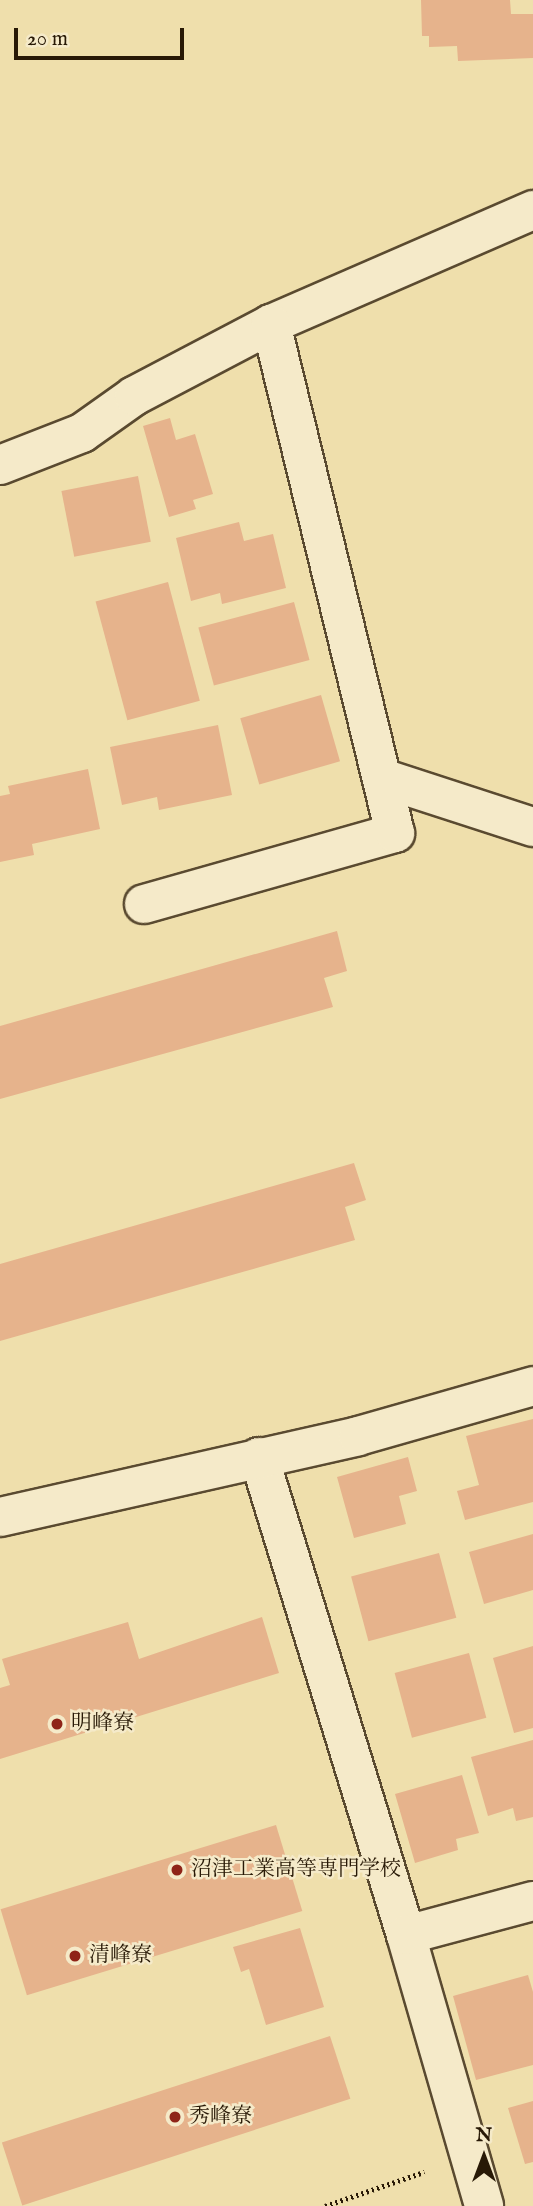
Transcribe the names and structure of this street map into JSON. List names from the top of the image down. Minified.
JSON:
{"places":["明峰寮","沼津工業高等専門学校","清峰寮","秀峰寮"],"scale_bar":"20 m","north":"top"}
